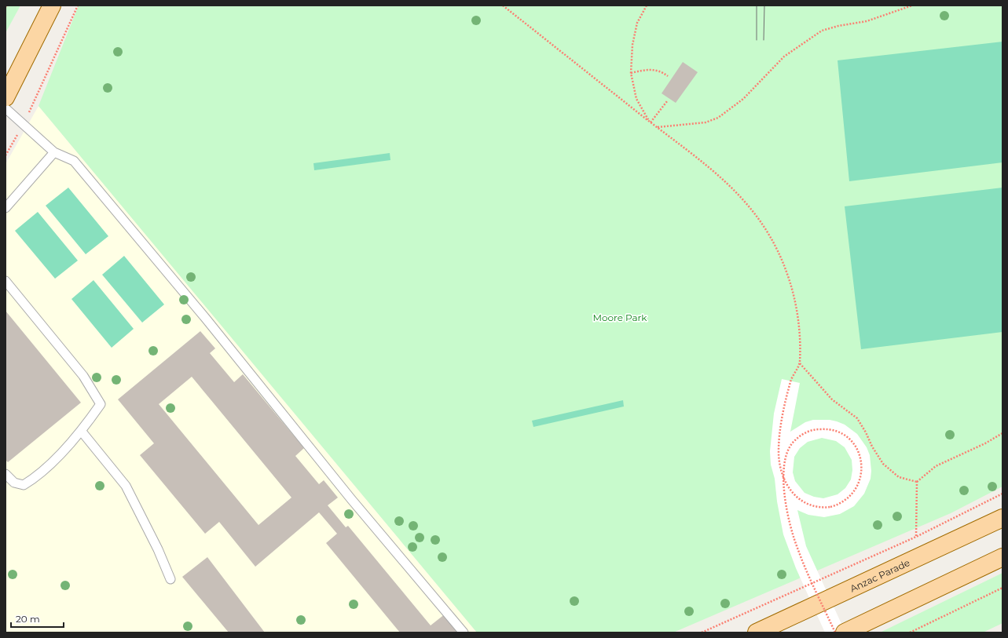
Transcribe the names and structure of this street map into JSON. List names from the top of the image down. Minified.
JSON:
{"streets":{"main road":["Anzac Parade"]},"parks":["Moore Park"],"scale_bar":"20 m"}
